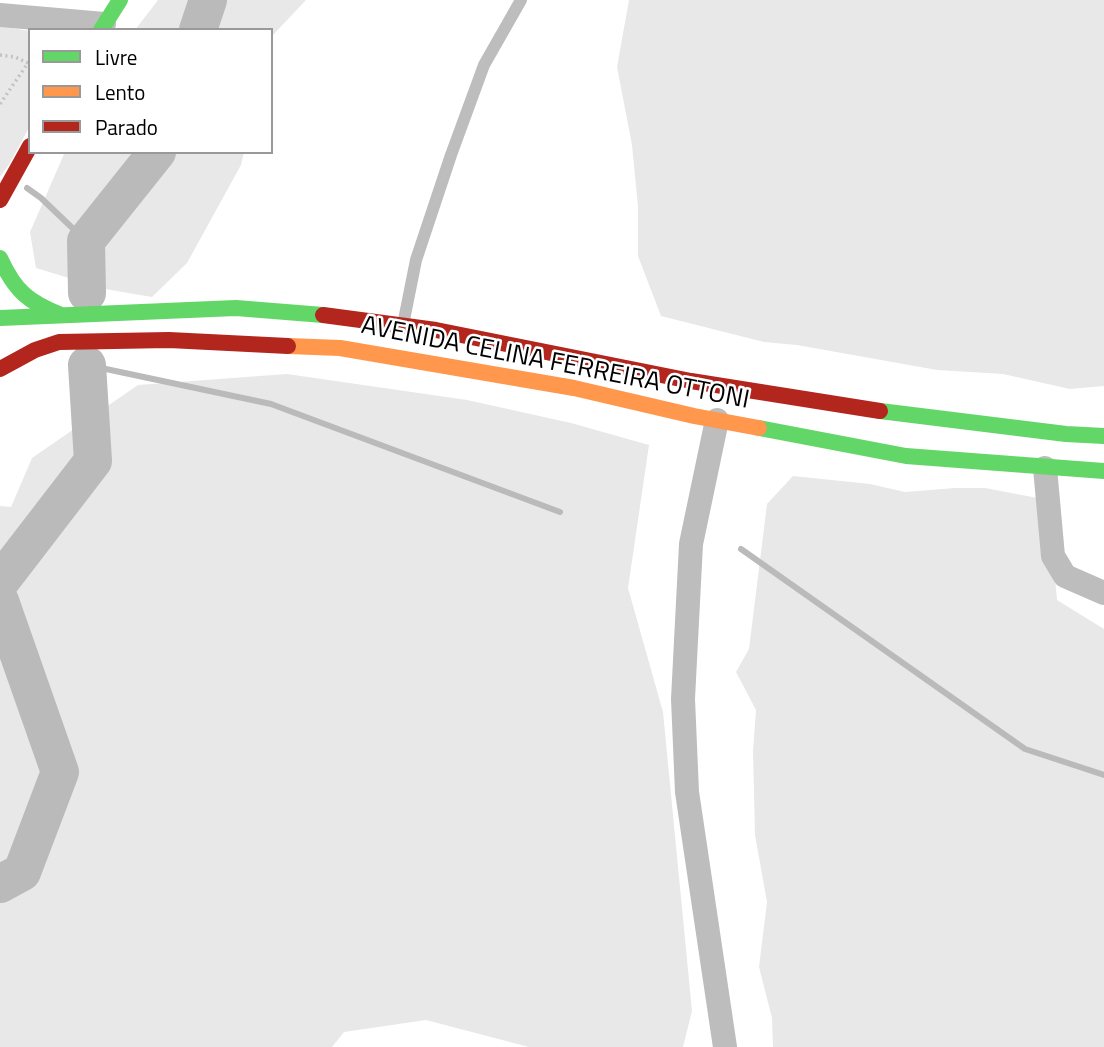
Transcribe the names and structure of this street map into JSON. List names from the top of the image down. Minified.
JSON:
{"streets":{"main road":["AVENIDA CELINA FERREIRA OTTONI"]},"legend":["Livre","Lento","Parado"]}
